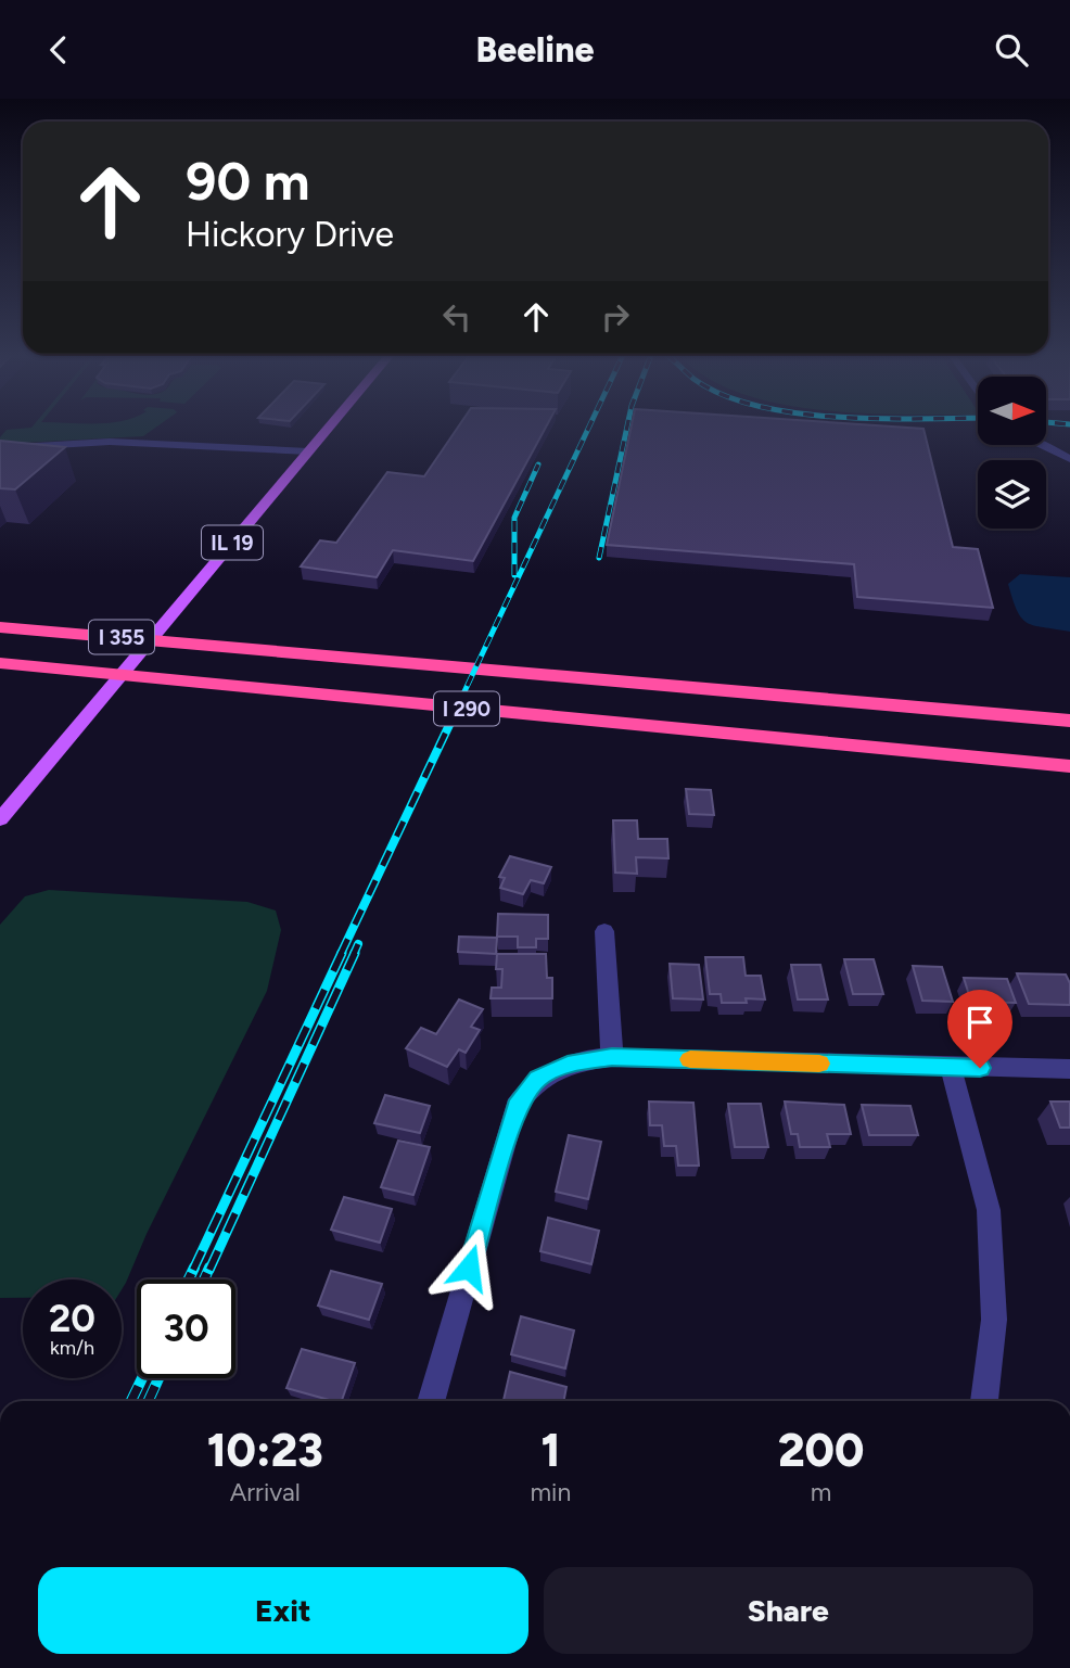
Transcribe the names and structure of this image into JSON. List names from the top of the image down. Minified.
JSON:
{"streets":{"highway":["I 355","I 290"],"main road":["IL 19"]},"crossings":[["I 355","I 290"]],"north":"right","page":{"header":"Beeline","turn":["90 m","Hickory Drive"],"speed":"20 km/h","limit":"30","eta":["10:23","Arrival","1","min","200","m"],"buttons":["Exit","Share"]}}
